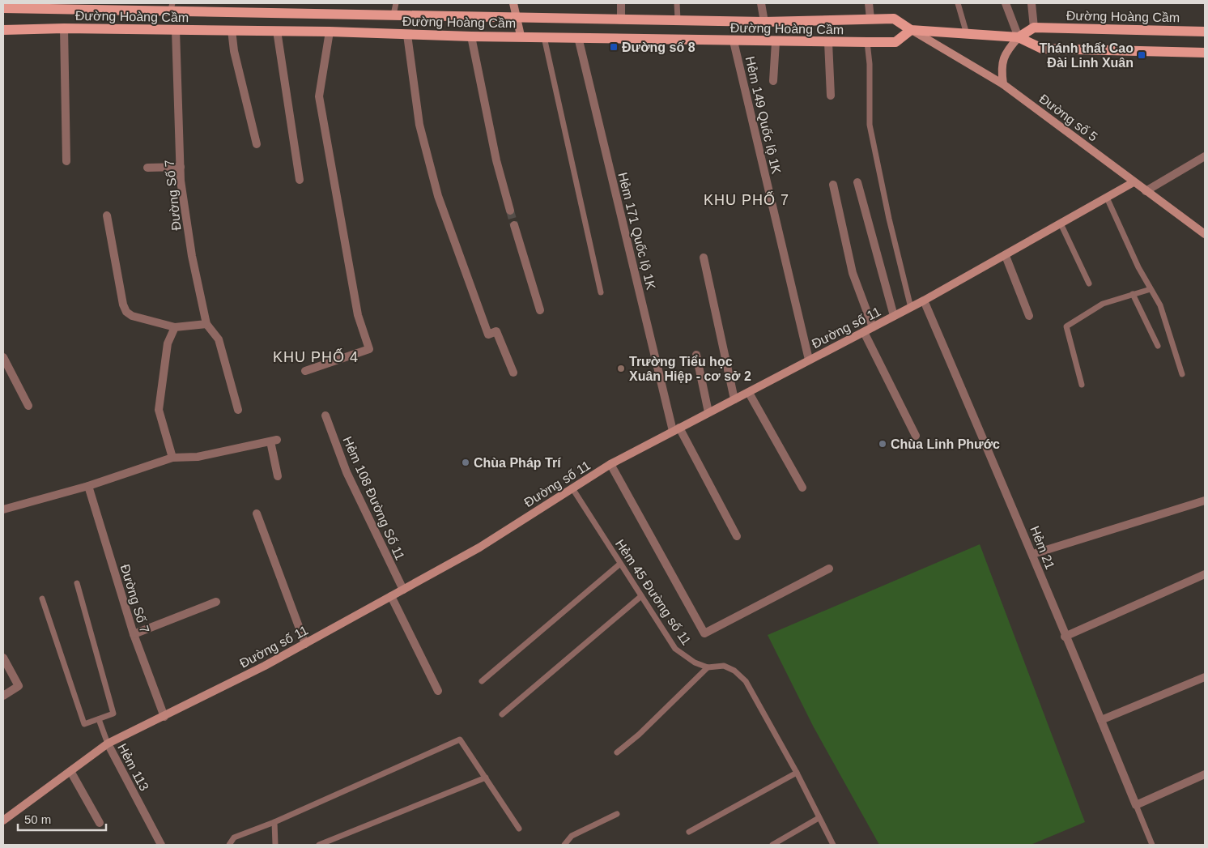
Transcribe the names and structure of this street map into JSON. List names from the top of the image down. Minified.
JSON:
{"streets":{"main road":["Đường Hoàng Cầm","Đường số 5","Đường số 11"],"street":["Hẻm 149 Quốc lộ 1K","Đường Số 7","Hẻm 171 Quốc lộ 1K","Hẻm 108 Đường Số 11","Hẻm 21","Hẻm 113"],"lane":["Hẻm 45 Đường số 11"]},"crossings":[["Đường Hoàng Cầm","Hẻm 149 Quốc lộ 1K"],["Đường Hoàng Cầm","Đường số 5"],["Đường Hoàng Cầm","Đường Số 7"],["Đường Hoàng Cầm","Hẻm 171 Quốc lộ 1K"],["Hẻm 149 Quốc lộ 1K","Đường số 11"],["Đường số 5","Đường số 11"],["Đường Số 7","Đường số 11"],["Hẻm 171 Quốc lộ 1K","Đường số 11"],["Đường số 11","Hẻm 108 Đường Số 11"],["Đường số 11","Hẻm 21"],["Đường số 11","Hẻm 45 Đường số 11"],["Đường số 11","Hẻm 113"]],"districts":["KHU PHỐ 7","KHU PHỐ 4"],"places":{"transit":["Đường số 8","Thánh thất Cao Đài Linh Xuân"],"other":["Trường Tiểu học Xuân Hiệp - cơ sở 2","Chùa Linh Phước","Chùa Pháp Trí"]},"scale_bar":"50 m"}
